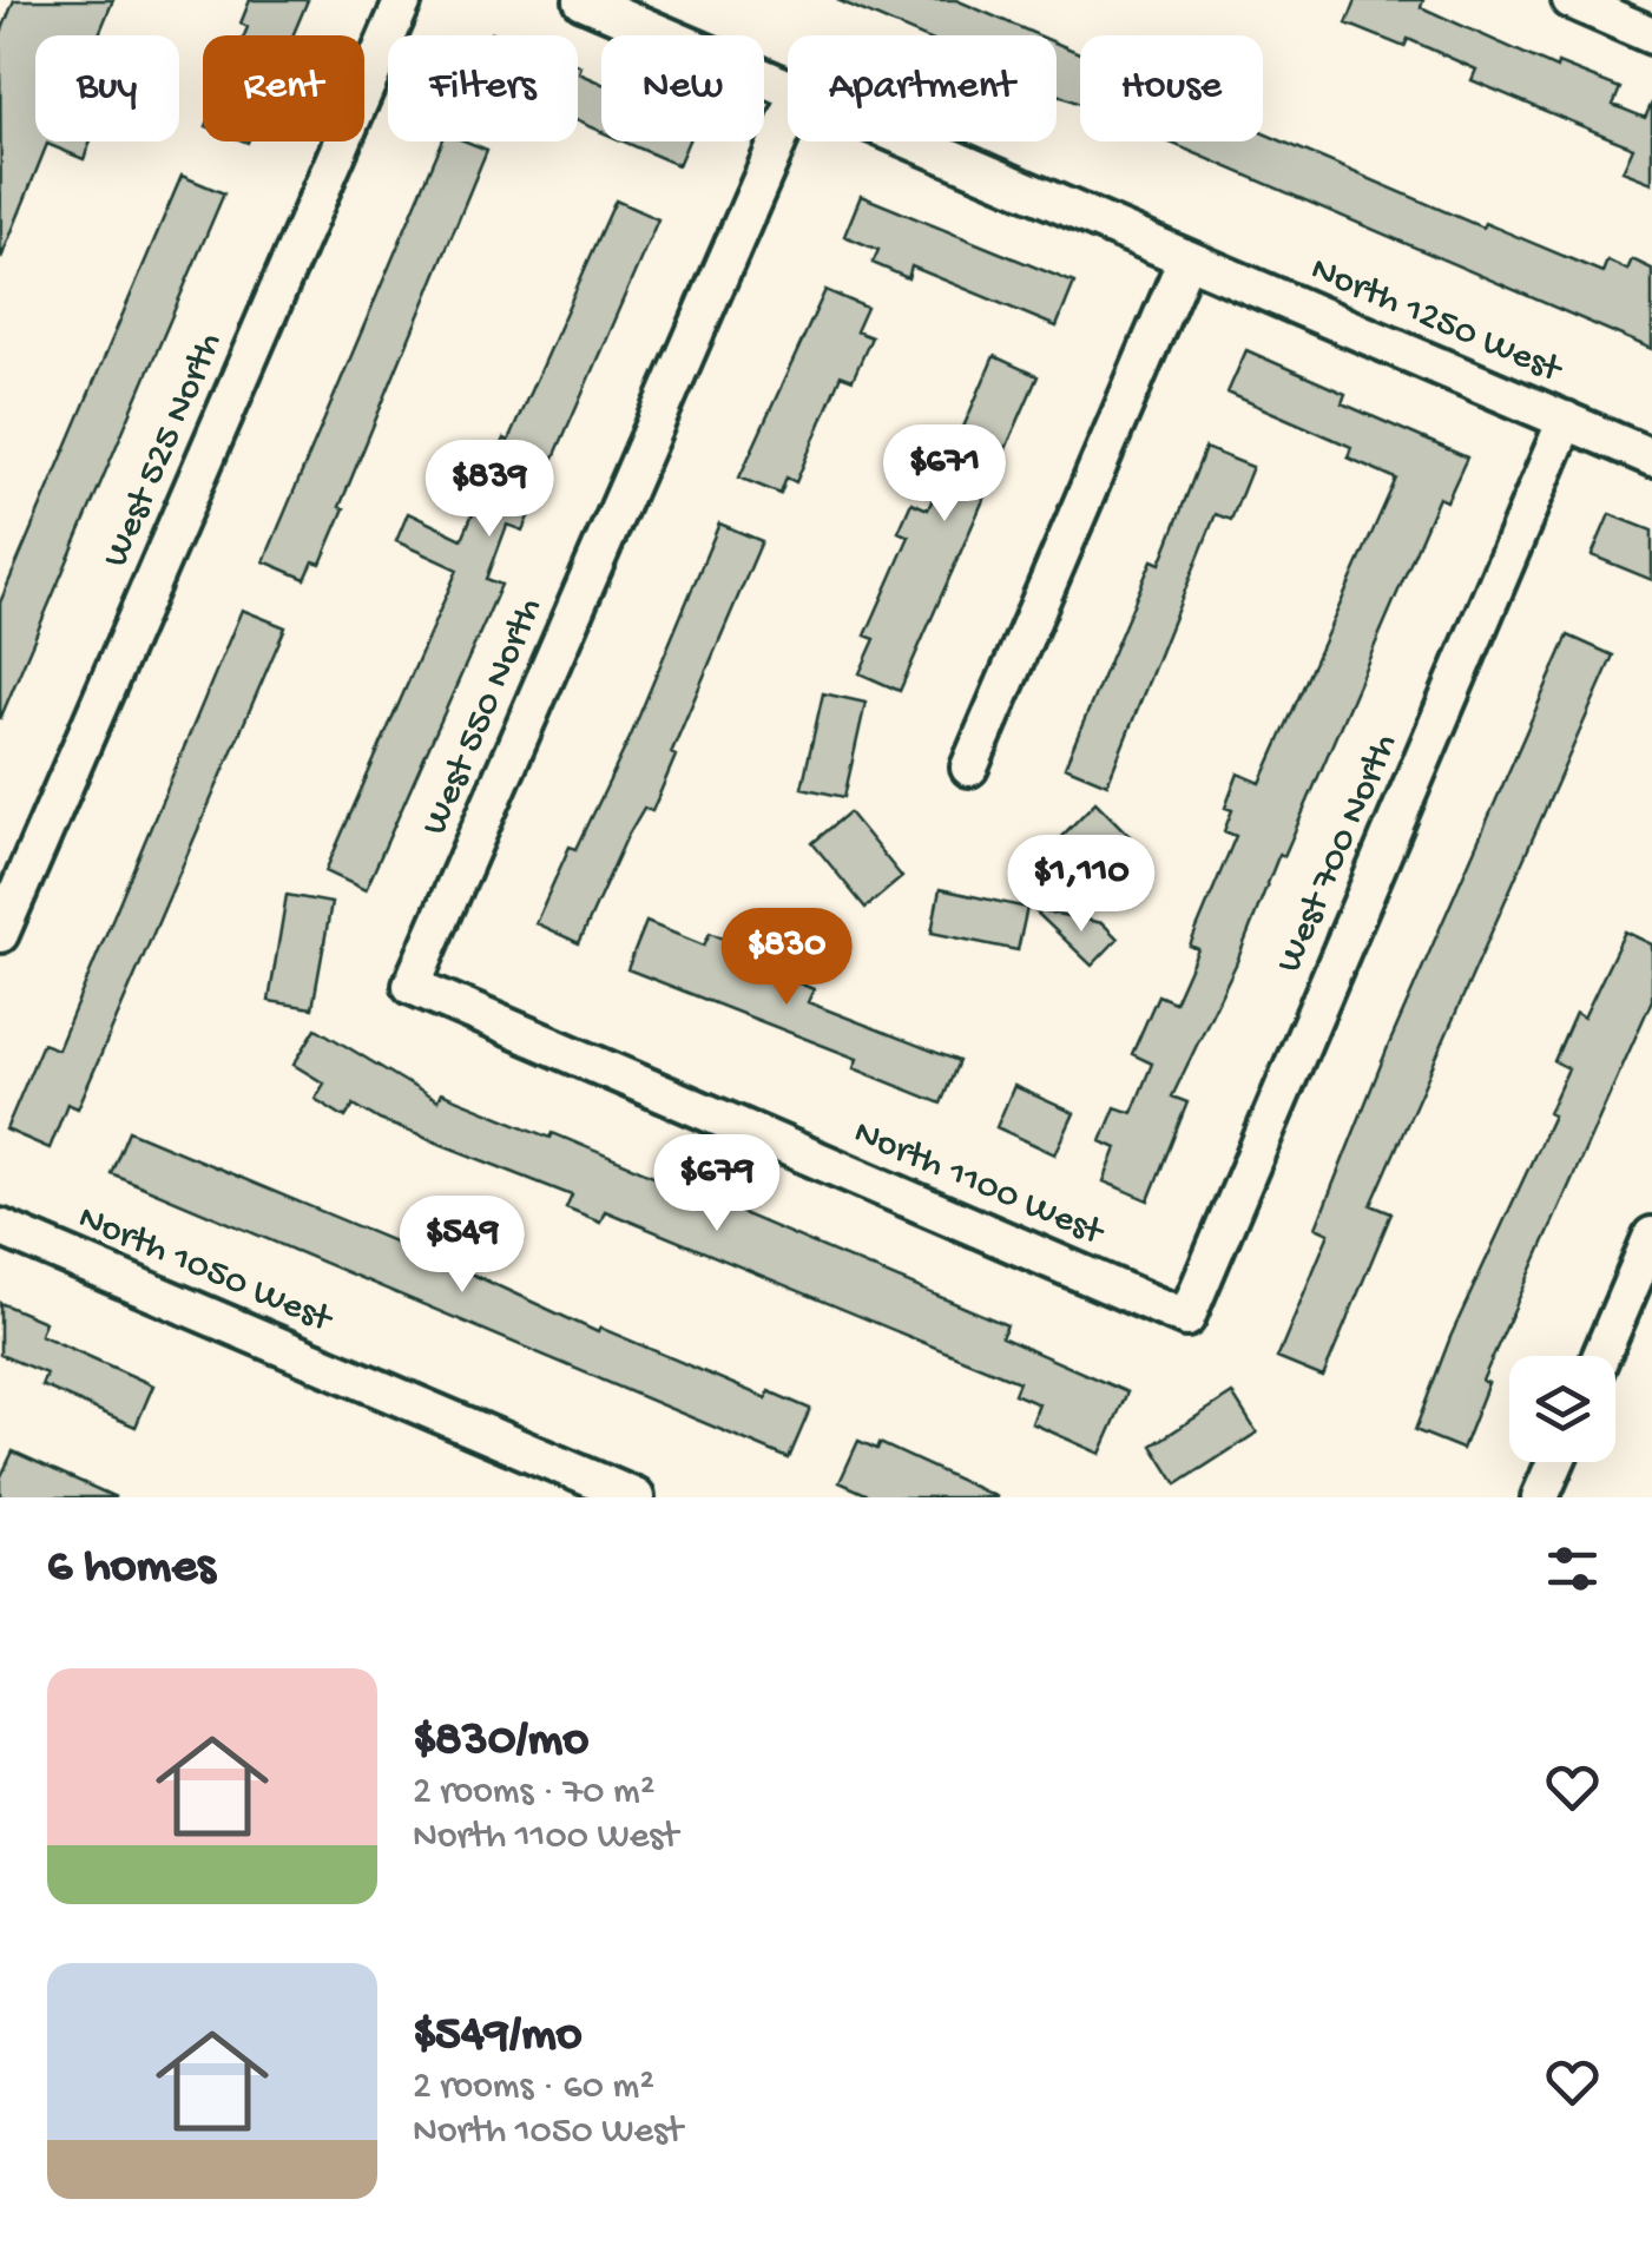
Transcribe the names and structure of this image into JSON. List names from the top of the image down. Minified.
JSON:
{"streets":{"street":["North 1250 West","West 525 North","West 550 North","West 700 North","North 1100 West","North 1050 West"]},"crossings":[["North 1250 West","West 700 North"],["West 550 North","North 1100 West"],["West 700 North","North 1100 West"]],"page":{"chip":["Buy","Rent","Filters","New","Apartment","House"],"price":["$671","$839","$1,110","$830","$679","$549"],"heading":"6 homes","list":[{"name":"$830/mo","note":"2 rooms · 70 m² · North 1100 West"},{"name":"$549/mo","note":"2 rooms · 60 m² · North 1050 West"}]}}
